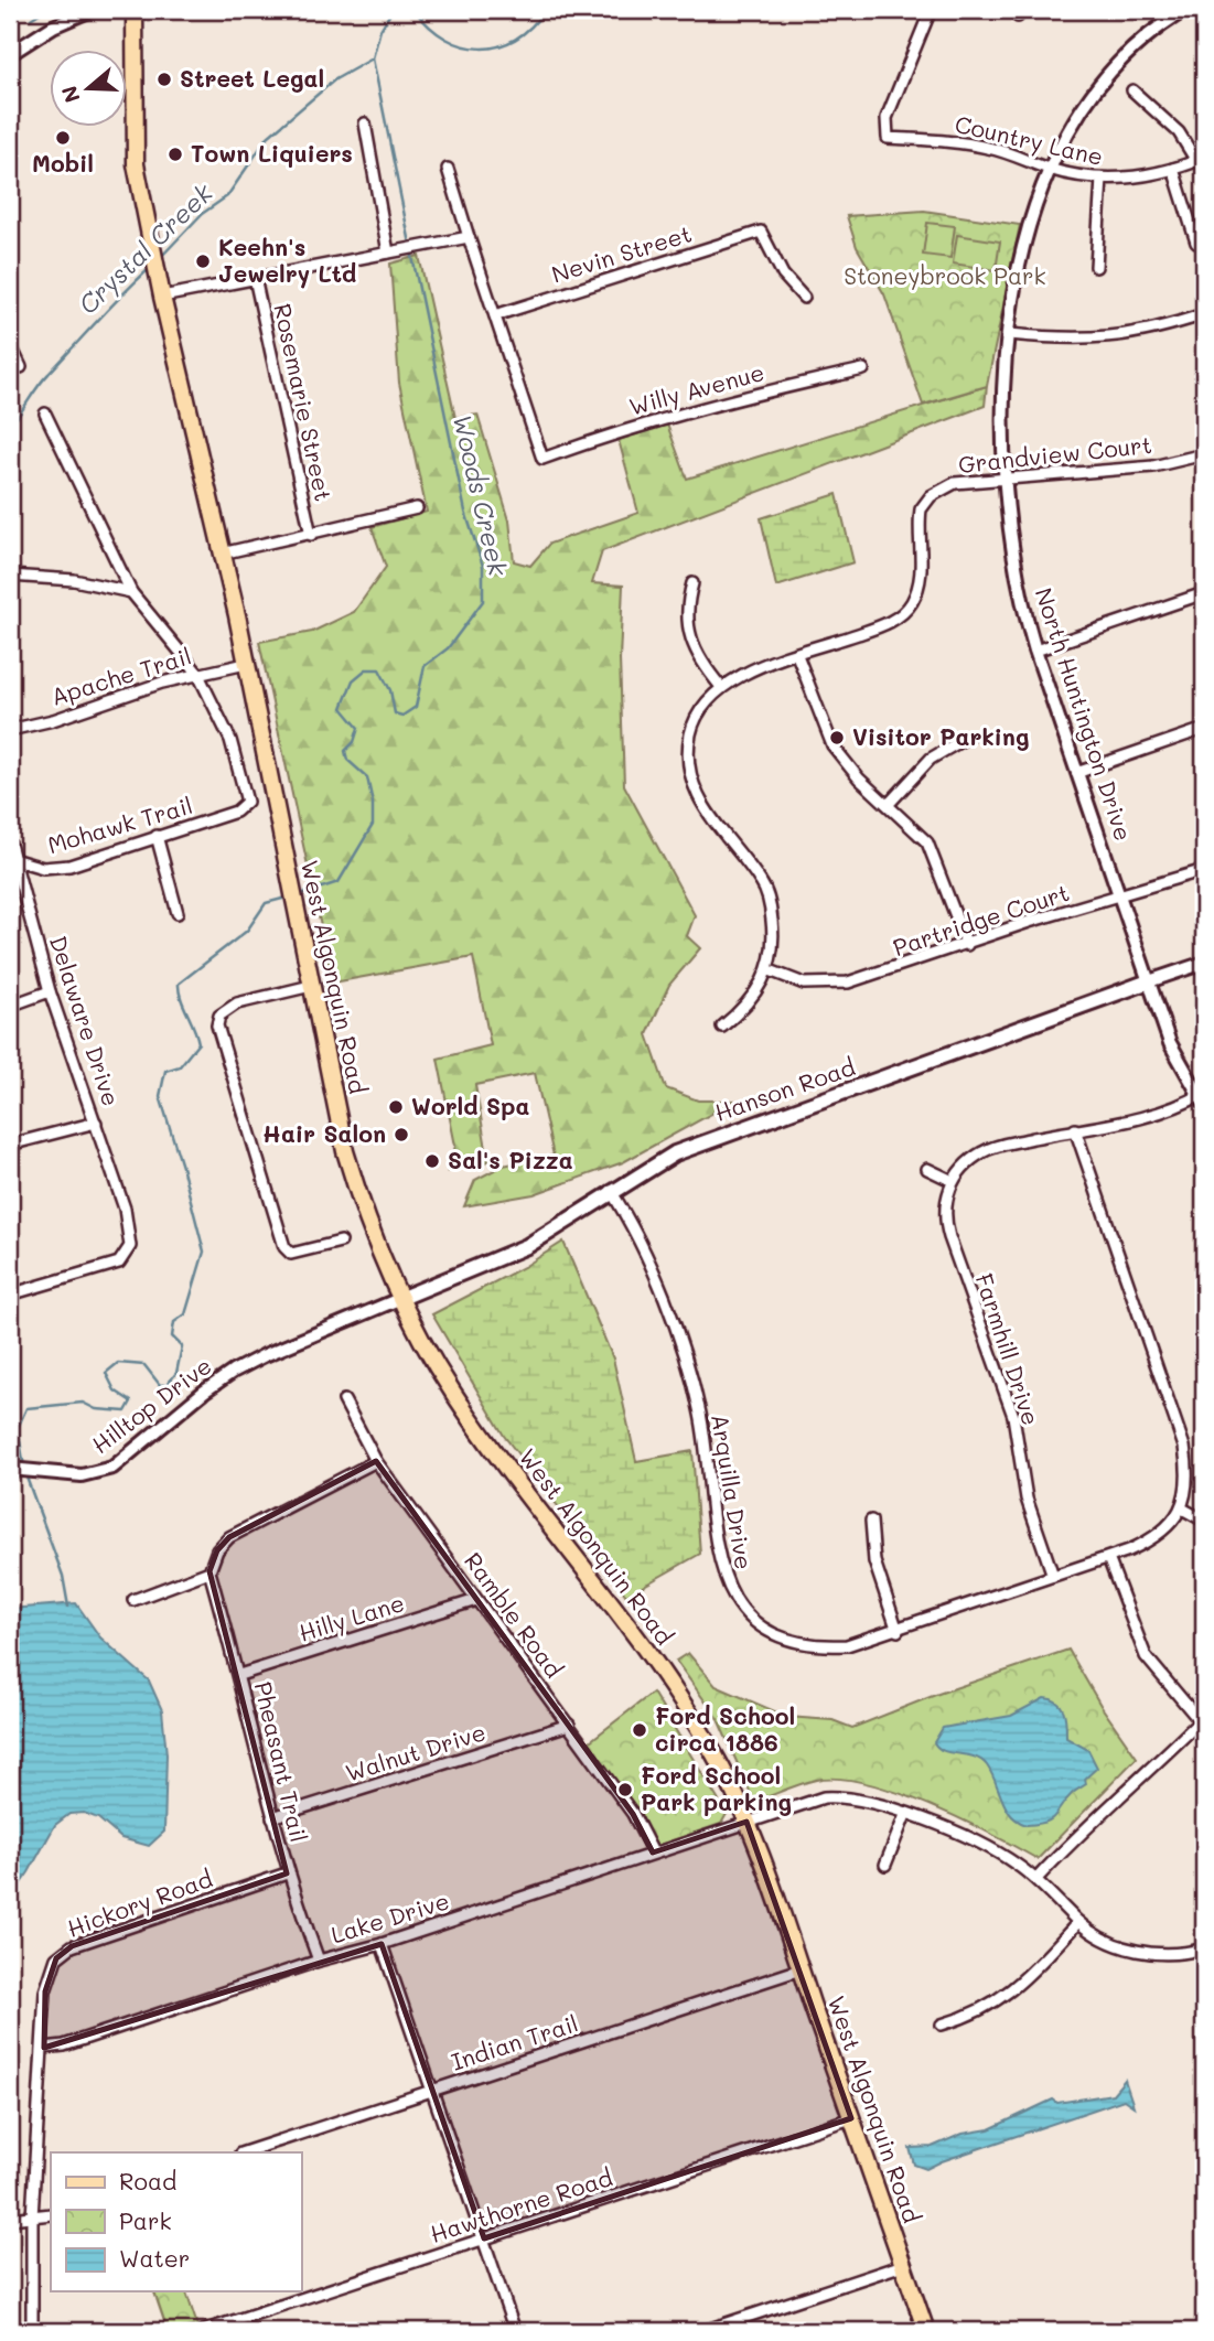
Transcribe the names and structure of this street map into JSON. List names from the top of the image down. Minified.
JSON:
{"streets":{"main road":["West Algonquin Road","Hanson Road"],"street":["Country Lane","Nevin Street","Willy Avenue","Rosemarie Street","Grandview Court","Apache Trail","North Huntington Drive","Mohawk Trail","Partridge Court","Delaware Drive","Farmhill Drive","Hilltop Drive","Arquilla Drive","Ramble Road","Hilly Lane","Walnut Drive","Pheasant Trail","Hickory Road","Lake Drive","Indian Trail","Hawthorne Road"]},"crossings":[["Country Lane","North Huntington Drive"],["Nevin Street","Willy Avenue"],["Grandview Court","North Huntington Drive"],["Grandview Court","Partridge Court"],["Apache Trail","Mohawk Trail"],["Apache Trail","West Algonquin Road"],["North Huntington Drive","Partridge Court"],["North Huntington Drive","Hanson Road"],["Mohawk Trail","Delaware Drive"],["West Algonquin Road","Hanson Road"],["West Algonquin Road","Hilltop Drive"],["West Algonquin Road","Lake Drive"],["West Algonquin Road","Indian Trail"],["West Algonquin Road","Hawthorne Road"],["Hanson Road","Hilltop Drive"],["Hanson Road","Arquilla Drive"],["Farmhill Drive","Arquilla Drive"],["Ramble Road","Hilly Lane"],["Ramble Road","Walnut Drive"],["Ramble Road","Lake Drive"],["Hilly Lane","Pheasant Trail"],["Walnut Drive","Pheasant Trail"],["Pheasant Trail","Hickory Road"],["Pheasant Trail","Lake Drive"],["Hickory Road","Lake Drive"]],"water":["Crystal Creek","Woods Creek"],"parks":["Stoneybrook Park"],"places":["Street Legal","Mobil","Town Liquiers","Keehn's Jewelry Ltd","Visitor Parking","World Spa","Hair Salon","Sal's Pizza","Ford School circa 1886","Ford School Park parking"],"legend":["Road","Park","Water"],"north":"left"}
